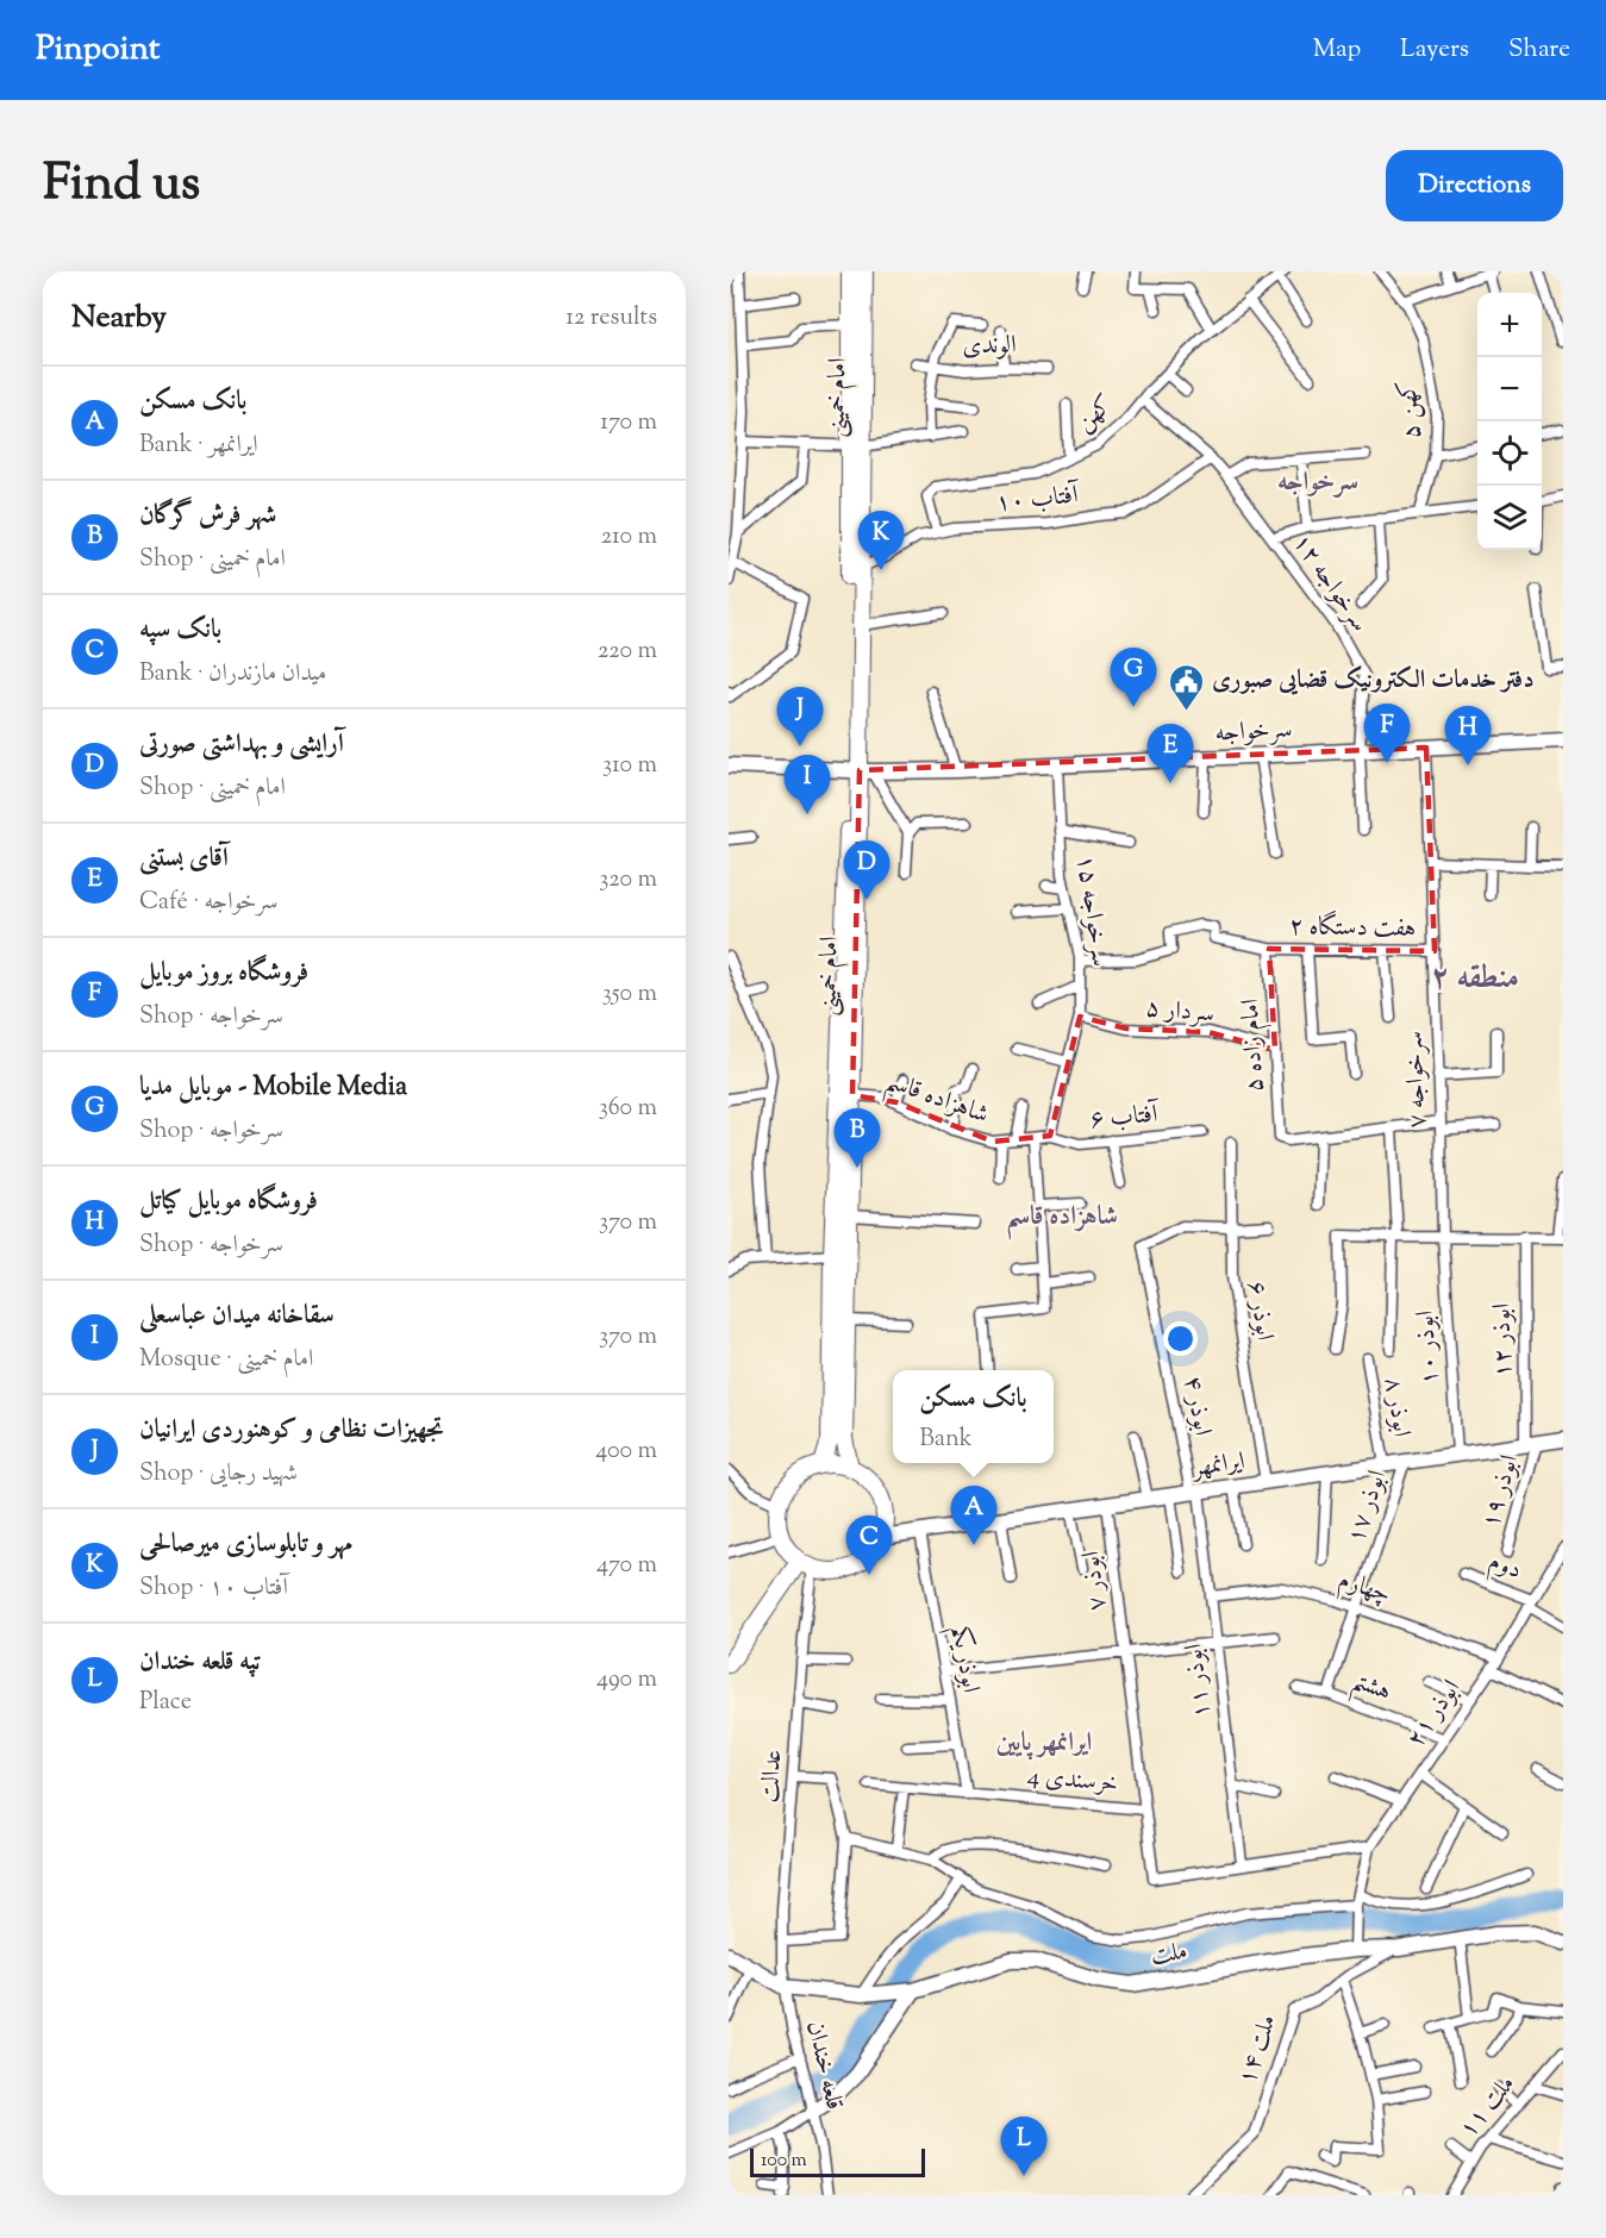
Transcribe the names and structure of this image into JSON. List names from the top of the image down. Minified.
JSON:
{"streets":{"main road":["امام خمینی","سرخواجه","ایرانمهر","ملت"],"street":["الوندی","۵ کهن","کهن","۱۰ آفتاب","۱۲ سرخواجه","سرخواجه ۱۵","هفت دستگاه ۲","۵ سردار","۵ امام زاده","سرخواجه ۷","شاهزاده قاسم","آفتاب ۶","ابوذر ۶","ابوذر ۱۲","ابوذر ۱۰","ابوذر ۴","۸ ابوذر","ابوذر ۱۹","۱۷ ابوذر","دوم","۷ ابوذر","چهارم","ابوذر یکم","ابوذر ۱۱","هشتم","۲۱ ابوذر","عدالت","خرسندی 4","۱۴ ملت","قلعه خندان","۱۱ ملت"]},"crossings":[["امام خمینی","۱۰ آفتاب"],["امام خمینی","سرخواجه"],["امام خمینی","شاهزاده قاسم"],["امام خمینی","ایرانمهر"],["امام خمینی","عدالت"],["کهن","۱۰ آفتاب"],["کهن","۱۲ سرخواجه"],["۱۰ آفتاب","۱۲ سرخواجه"],["۱۲ سرخواجه","سرخواجه"],["سرخواجه","سرخواجه ۱۵"],["سرخواجه","سرخواجه ۷"],["سرخواجه ۱۵","هفت دستگاه ۲"],["سرخواجه ۱۵","۵ سردار"],["سرخواجه ۱۵","شاهزاده قاسم"],["سرخواجه ۱۵","آفتاب ۶"],["هفت دستگاه ۲","۵ امام زاده"],["هفت دستگاه ۲","سرخواجه ۷"],["۵ سردار","۵ امام زاده"],["سرخواجه ۷","ابوذر ۱۰"],["شاهزاده قاسم","آفتاب ۶"],["ابوذر ۶","ابوذر ۴"],["ابوذر ۶","ایرانمهر"],["ابوذر ۱۲","ایرانمهر"],["ابوذر ۱۲","ابوذر ۱۹"],["ابوذر ۱۰","ایرانمهر"],["ابوذر ۴","ایرانمهر"],["ابوذر ۴","ابوذر ۱۱"],["۸ ابوذر","ایرانمهر"],["ایرانمهر","ابوذر ۱۹"],["ایرانمهر","۱۷ ابوذر"],["ایرانمهر","۷ ابوذر"],["ایرانمهر","ابوذر یکم"],["ایرانمهر","ابوذر ۱۱"],["ایرانمهر","عدالت"],["۱۷ ابوذر","چهارم"],["۱۷ ابوذر","هشتم"],["دوم","۲۱ ابوذر"],["۷ ابوذر","ابوذر ۱۱"],["۷ ابوذر","خرسندی 4"],["چهارم","ابوذر ۱۱"],["چهارم","هشتم"],["چهارم","۲۱ ابوذر"],["ابوذر یکم","خرسندی 4"],["هشتم","۲۱ ابوذر"],["۲۱ ابوذر","ملت"],["عدالت","ملت"],["عدالت","قلعه خندان"],["ملت","۱۴ ملت"],["ملت","قلعه خندان"]],"districts":["سرخواجه","منطقه ۲","شاهزاده قاسم","ایرانمهر پایین"],"places":{"public building":["دفتر خدمات الکترونیک قضایی صبوری"]},"scale_bar":"100 m","page":{"header":"Pinpoint","nav":["Map","Layers","Share"],"title":"Find us","buttons":"Directions","heading":["Nearby","12 results"],"map_buttons":["+","−"],"list":[{"mark":"A","name":"بانک مسکن","note":"Bank · ایرانمهر","value":"170 m"},{"mark":"B","name":"شهر فرش گرگان","note":"Shop · امام خمینی","value":"210 m"},{"mark":"C","name":"بانک سپه","note":"Bank · میدان مازندران","value":"220 m"},{"mark":"D","name":"آرایشی و بهداشتی صورتی","note":"Shop · امام خمینی","value":"310 m"},{"mark":"E","name":"آقای بستنی","note":"Café · سرخواجه","value":"320 m"},{"mark":"F","name":"فروشگاه بروز موبایل","note":"Shop · سرخواجه","value":"350 m"},{"mark":"G","name":"موبایل مدیا - Mobile Media","note":"Shop · سرخواجه","value":"360 m"},{"mark":"H","name":"فروشگاه موبایل کیاتل","note":"Shop · سرخواجه","value":"370 m"},{"mark":"I","name":"سقاخانه میدان عباسعلی","note":"Mosque · امام خمینی","value":"370 m"},{"mark":"J","name":"تجهیزات نظامی و کوهنوردی ایرانیان","note":"Shop · شهید رجایی","value":"400 m"},{"mark":"K","name":"مهر و تابلوسازی میرصالحی","note":"Shop · ۱۰ آفتاب","value":"470 m"},{"mark":"L","name":"تپه قلعه خندان","note":"Place","value":"490 m"}],"pins":["K","G","J","F","H","E","I","D","B","A","C","L"],"popup":["بانک مسکن","Bank"],"scale":"100 m"}}
